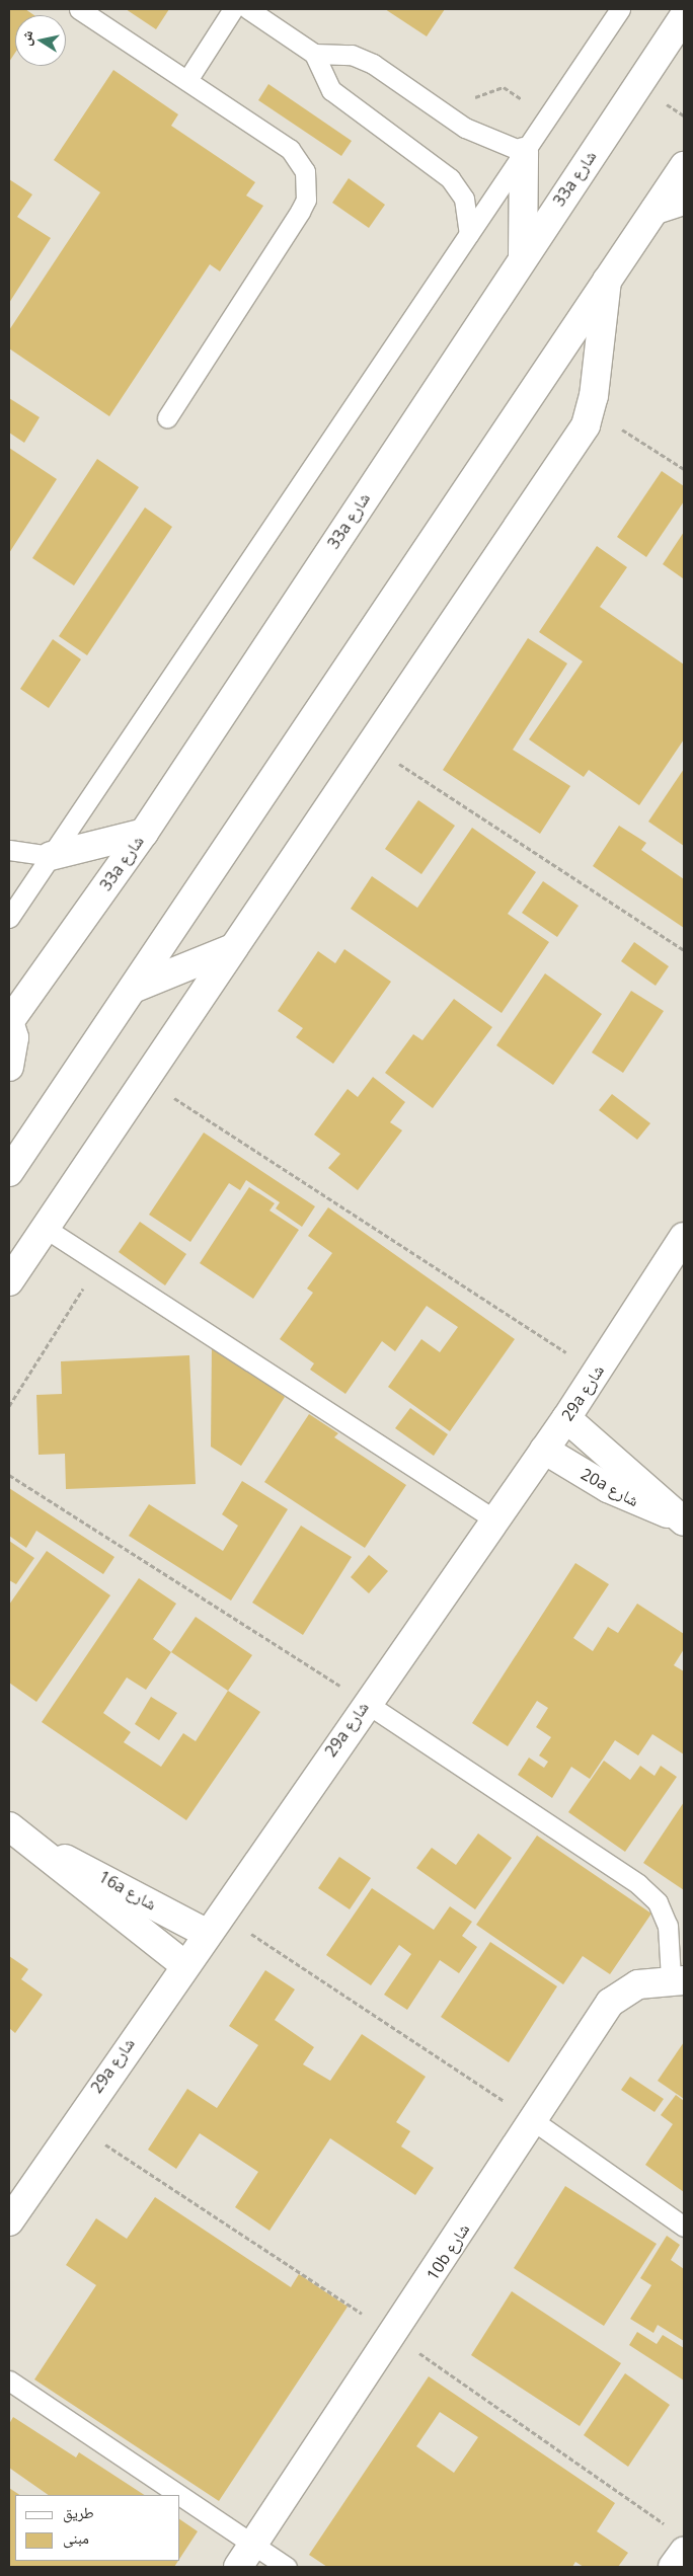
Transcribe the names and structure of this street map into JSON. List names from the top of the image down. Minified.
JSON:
{"streets":{"street":["33a شارع","29a شارع","20a شارع","16a شارع","10b شارع"]},"crossings":[["29a شارع","20a شارع"],["29a شارع","16a شارع"]],"legend":["طريق","مبنى"],"north":"left"}
